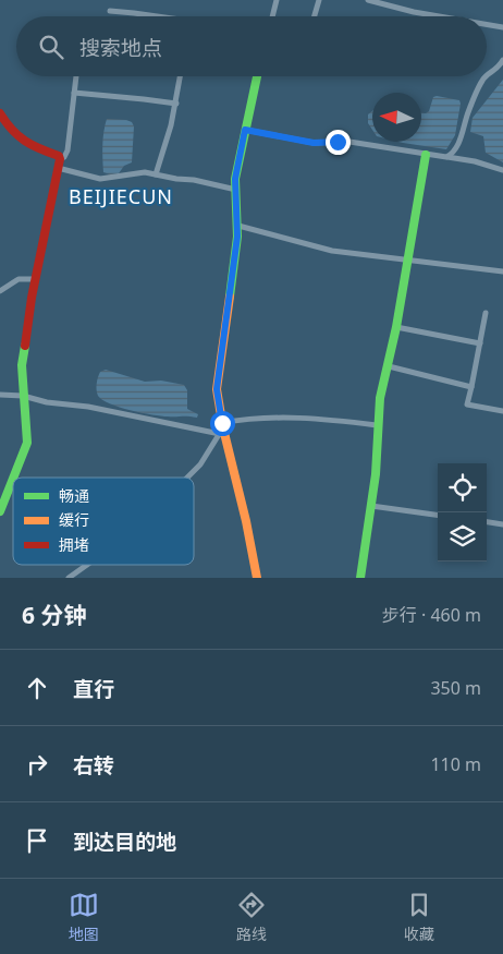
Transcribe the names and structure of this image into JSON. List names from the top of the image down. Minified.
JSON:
{"districts":["BEIJIECUN"],"legend":["畅通","缓行","拥堵"],"north":"left","page":{"search":"搜索地点","heading":["6 分钟","步行 · 460 m"],"list":[["直行","350 m"],["右转","110 m"],"到达目的地"],"nav":["地图","路线","收藏"]}}
